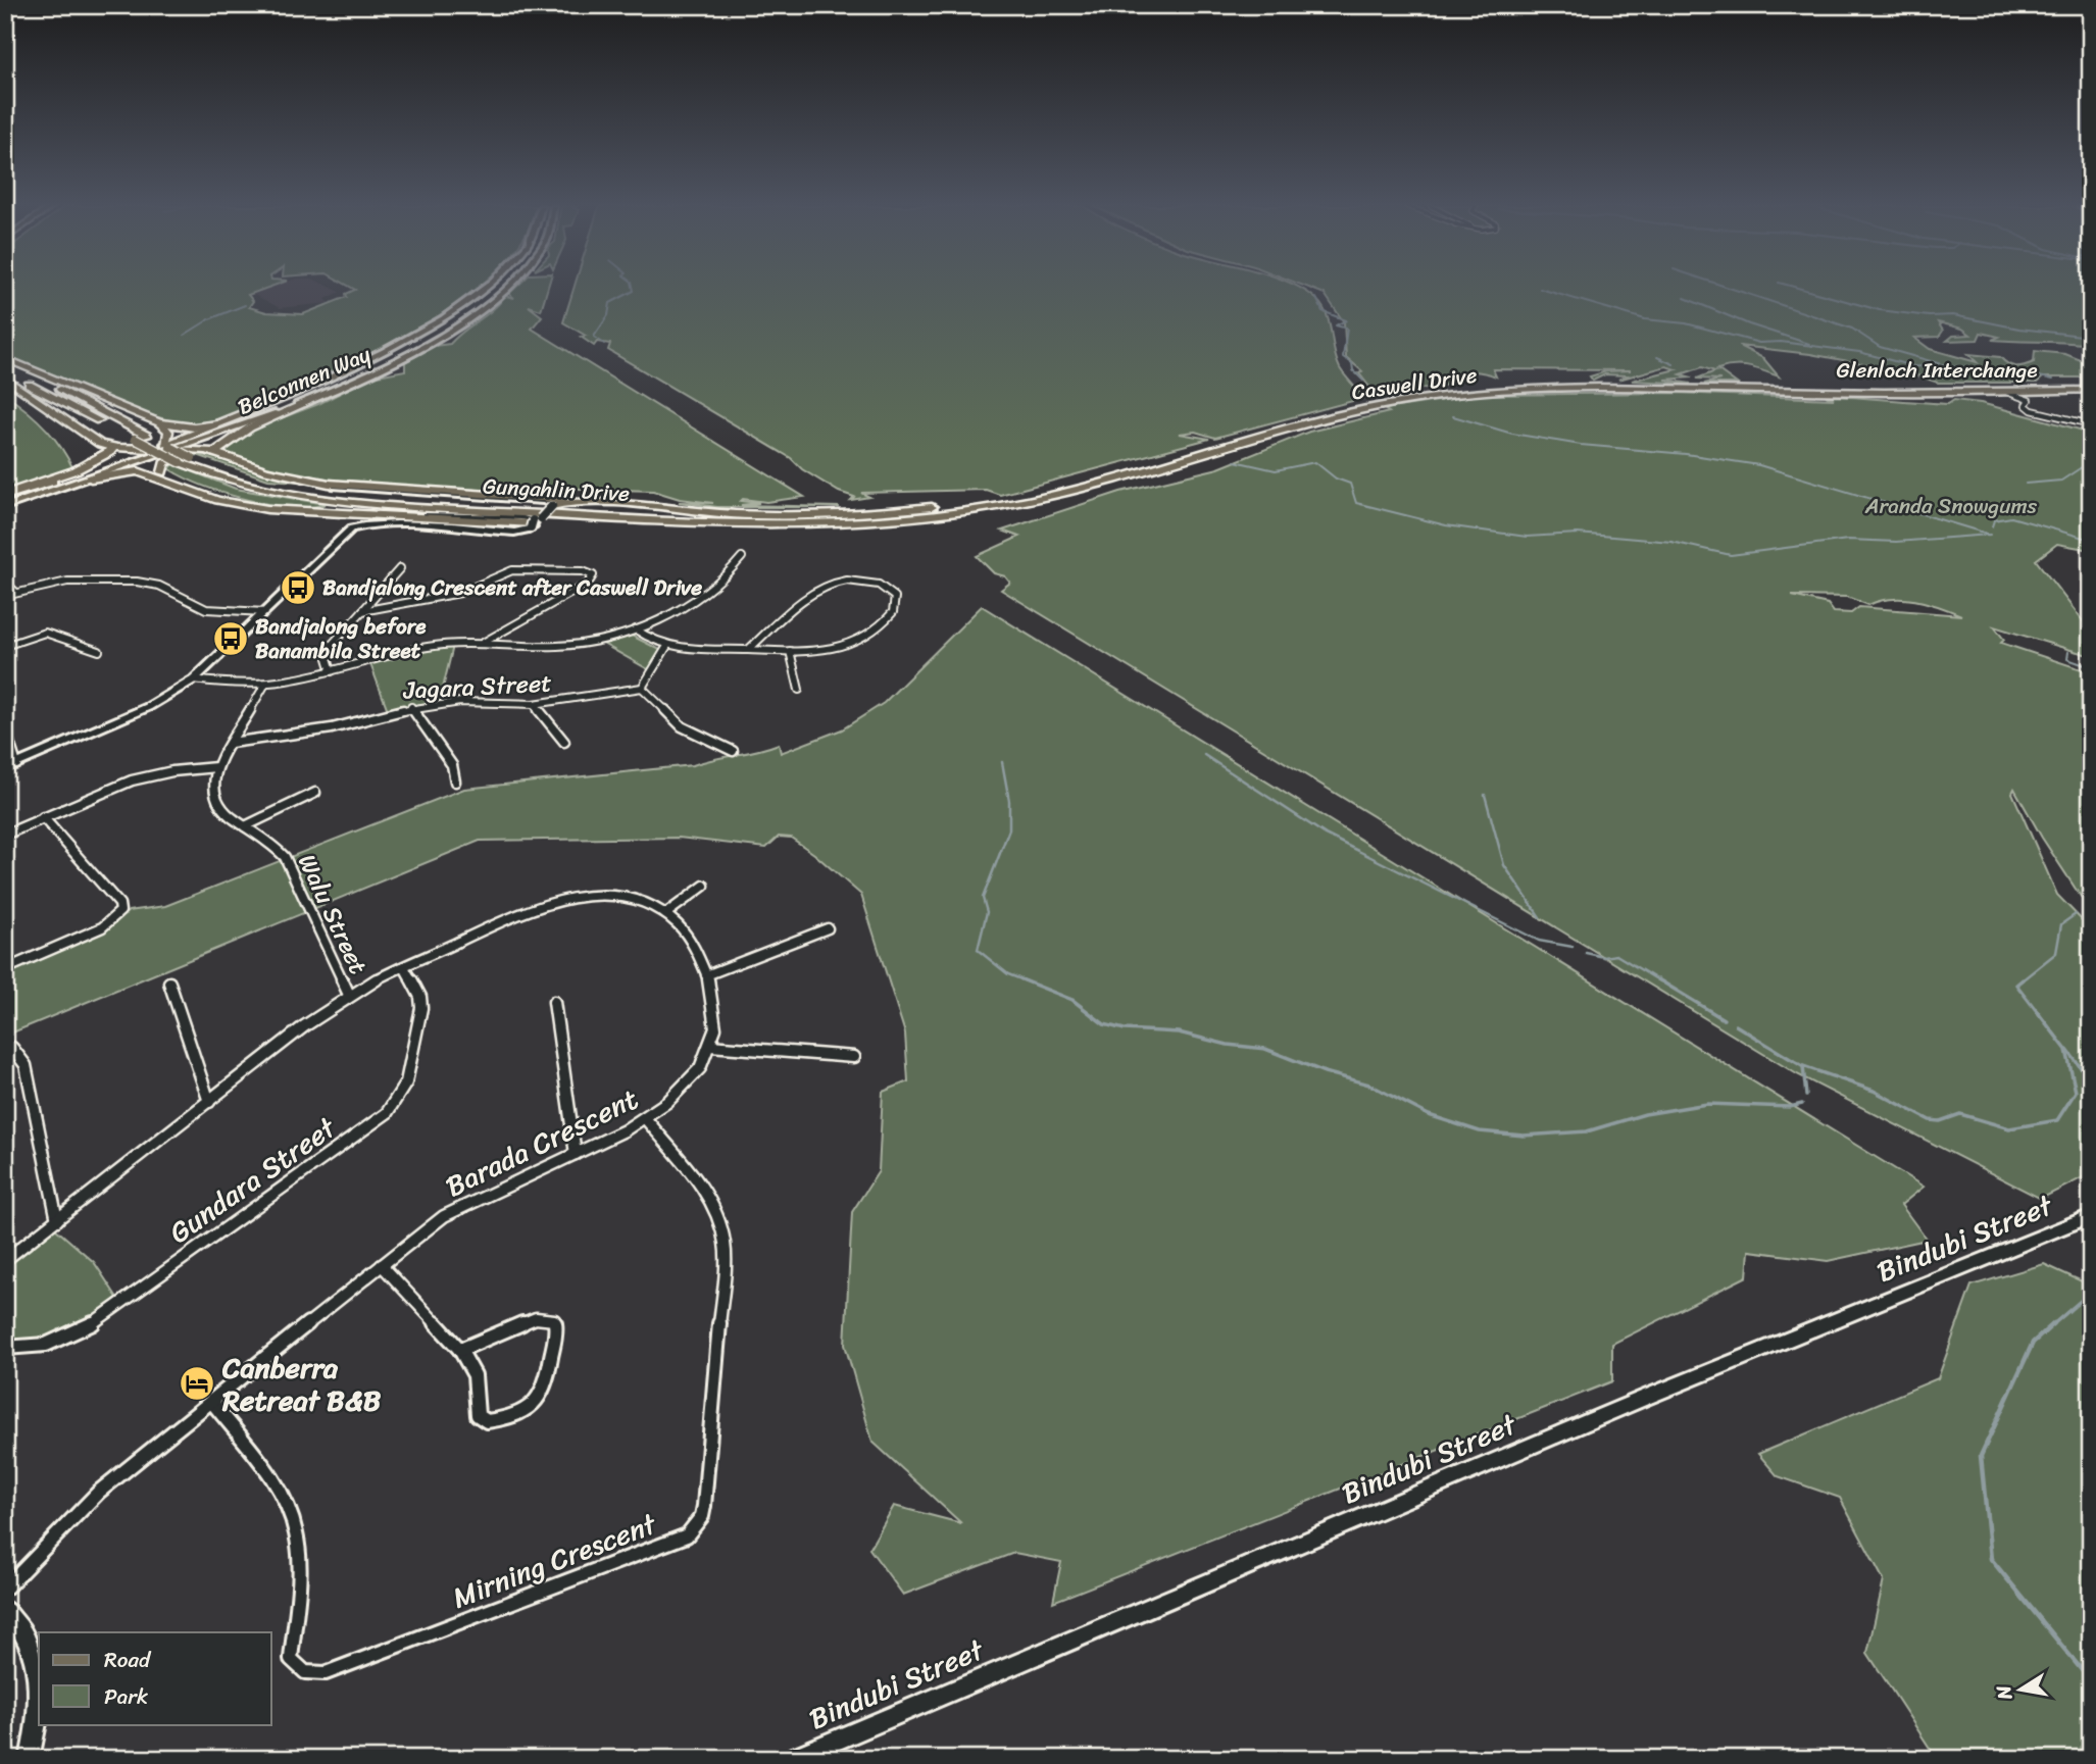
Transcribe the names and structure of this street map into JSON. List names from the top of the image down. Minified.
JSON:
{"streets":{"highway":["Glenloch Interchange","Caswell Drive","Gungahlin Drive"],"main road":["Belconnen Way"],"street":["Jagara Street","Walu Street","Barada Crescent","Gundara Street","Bindubi Street","Mirning Crescent"]},"crossings":[["Glenloch Interchange","Caswell Drive"],["Caswell Drive","Gungahlin Drive"],["Jagara Street","Walu Street"],["Walu Street","Barada Crescent"],["Barada Crescent","Gundara Street"],["Barada Crescent","Mirning Crescent"]],"parks":["Aranda Snowgums"],"places":{"bus stop":["Bandjalong Crescent after Caswell Drive","Bandjalong before Banambila Street"],"hotel":["Canberra Retreat B&B"]},"legend":["Road","Park"],"north":"left"}
